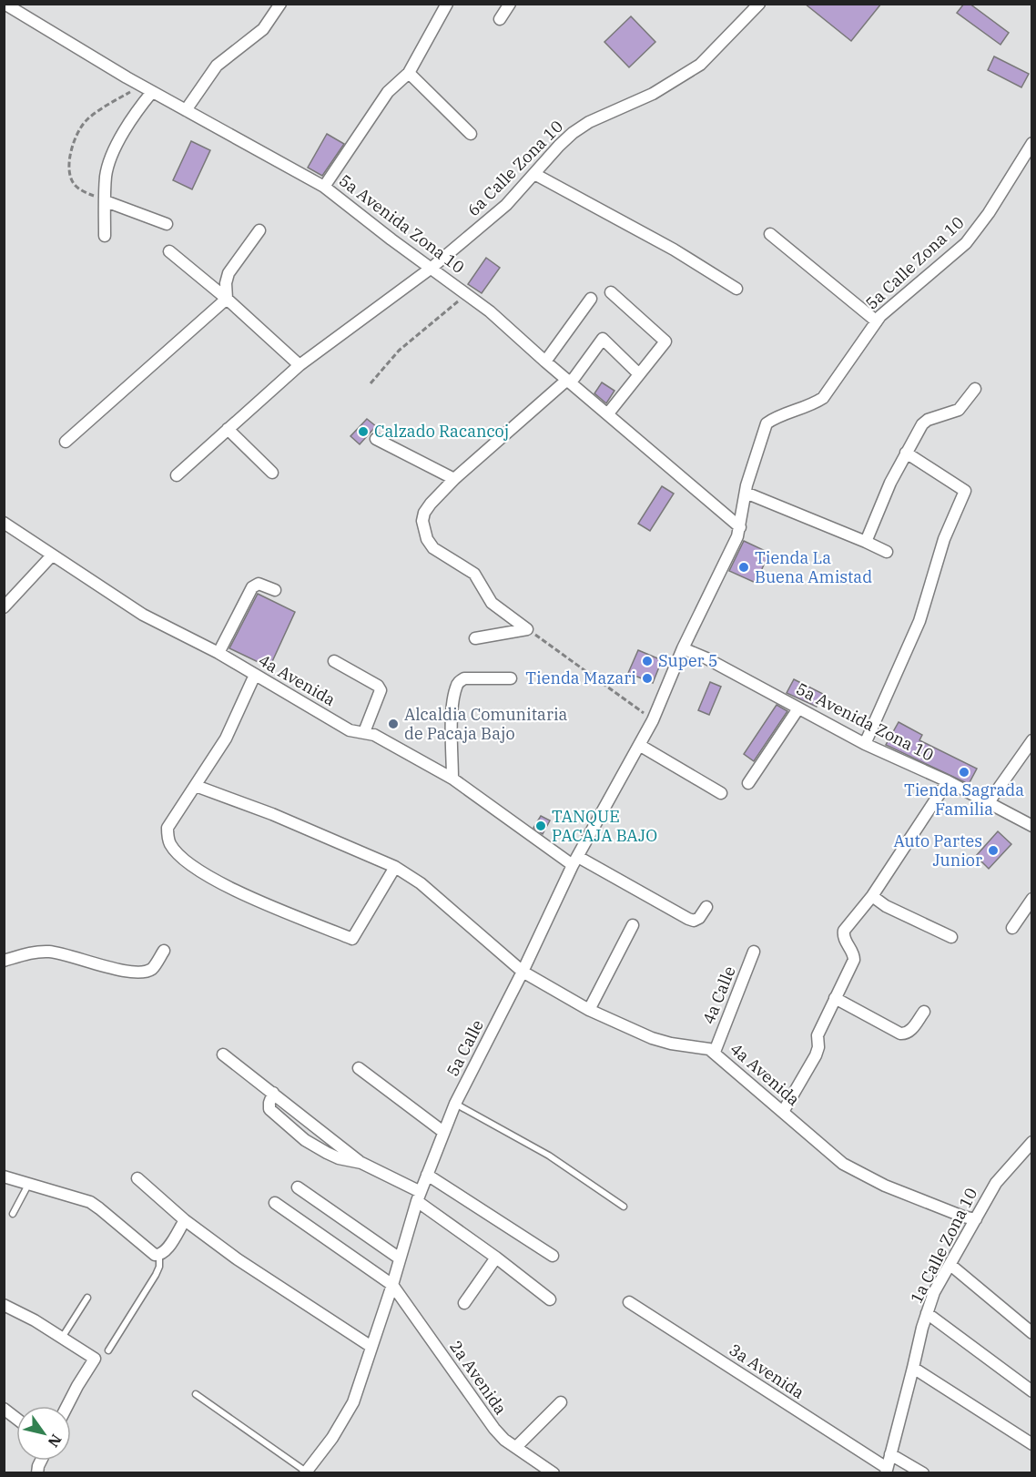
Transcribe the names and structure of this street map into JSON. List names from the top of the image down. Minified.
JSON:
{"streets":{"street":["6a Calle Zona 10","5a Avenida Zona 10","5a Calle Zona 10","4a Avenida","4a Calle","5a Calle","1a Calle Zona 10","3a Avenida","2a Avenida"]},"crossings":[["6a Calle Zona 10","5a Avenida Zona 10"],["5a Avenida Zona 10","5a Calle Zona 10"],["5a Avenida Zona 10","5a Calle"],["5a Calle Zona 10","5a Calle"],["4a Avenida","4a Calle"],["4a Avenida","5a Calle"],["4a Avenida","1a Calle Zona 10"],["5a Calle","2a Avenida"],["1a Calle Zona 10","3a Avenida"]],"places":["Calzado Racancoj","Tienda La Buena Amistad","Super 5","Tienda Mazari","Alcaldia Comunitaria de Pacaja Bajo","Tienda Sagrada Familia","TANQUE PACAJA BAJO","Auto Partes Junior"],"north":"bottom right"}
